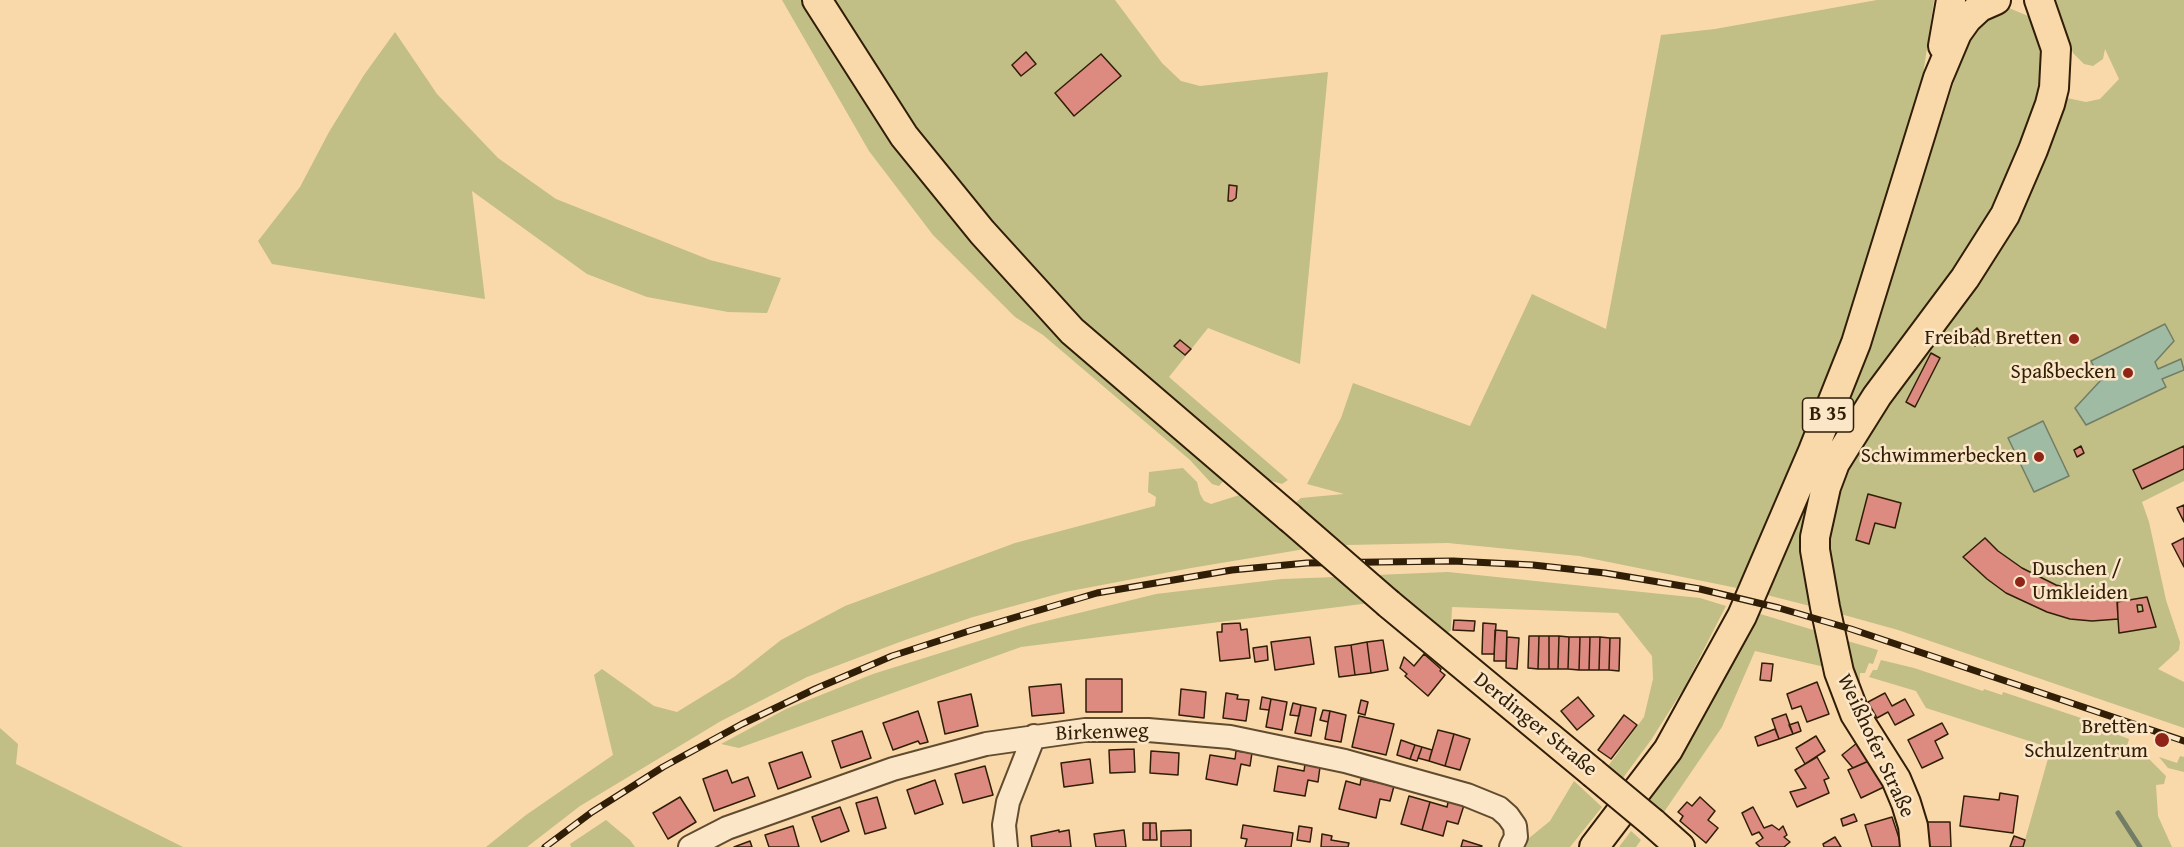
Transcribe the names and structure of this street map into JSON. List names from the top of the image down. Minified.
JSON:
{"streets":{"main road":["B 35","Derdinger Straße","Weißhofer Straße"],"street":["Birkenweg"]},"places":["Freibad Bretten","Spaßbecken","Schwimmerbecken","Duschen / Umkleiden","Bretten Schulzentrum"]}
